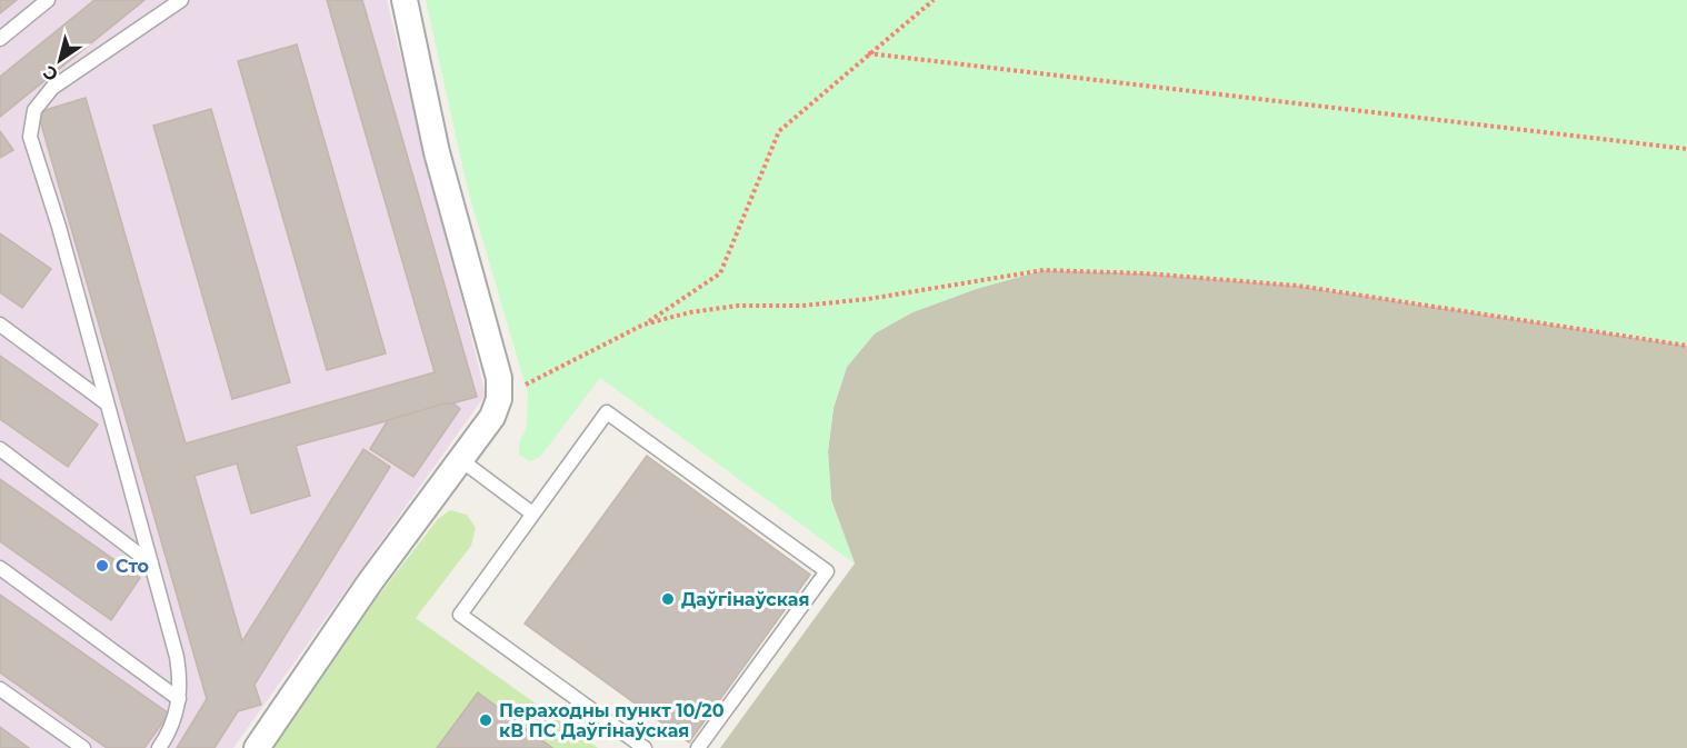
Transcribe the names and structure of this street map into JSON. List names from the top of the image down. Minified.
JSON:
{"places":["Сто","Даўгінаўская","Пераходны пункт 10/20 кВ ПС Даўгінаўская"],"north":"bottom left"}
